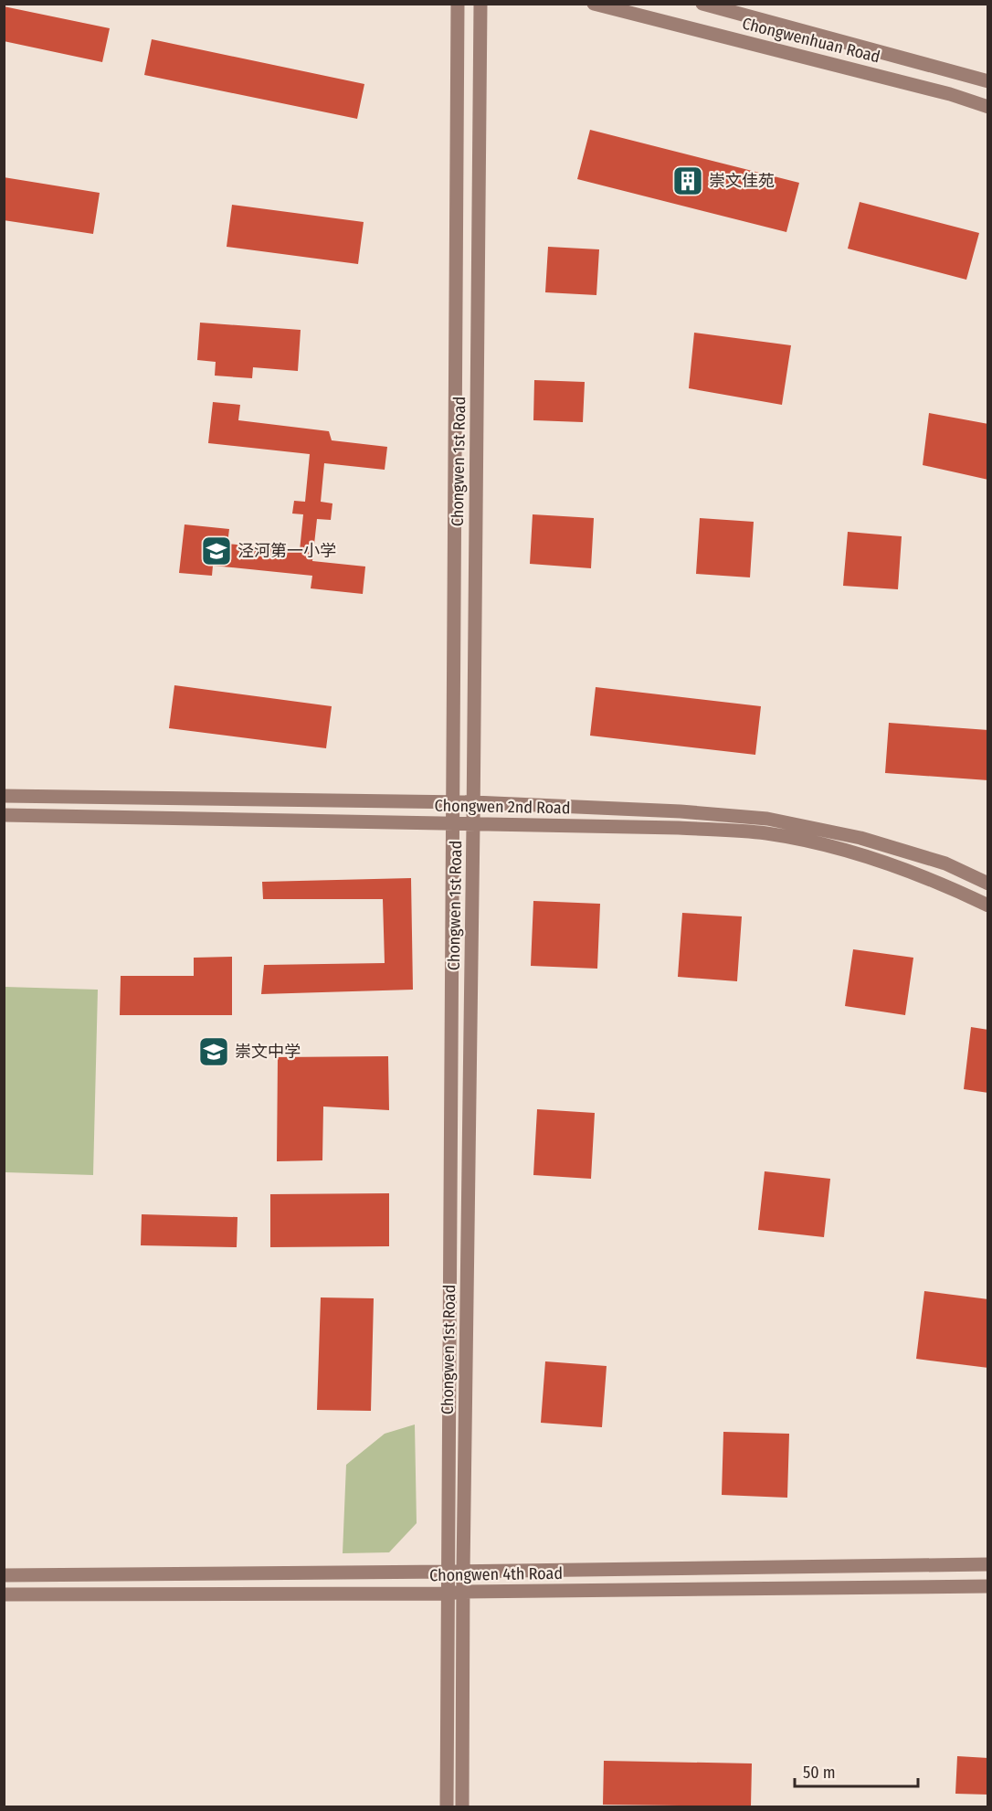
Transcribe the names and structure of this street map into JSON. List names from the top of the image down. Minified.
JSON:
{"streets":{"street":["Chongwenhuan Road","Chongwen 1st Road","Chongwen 2nd Road","Chongwen 4th Road"]},"crossings":[["Chongwen 1st Road","Chongwen 2nd Road"],["Chongwen 1st Road","Chongwen 4th Road"]],"places":{"building":["崇文佳苑"],"school or university":["泾河第一小学","崇文中学"]},"scale_bar":"50 m"}
